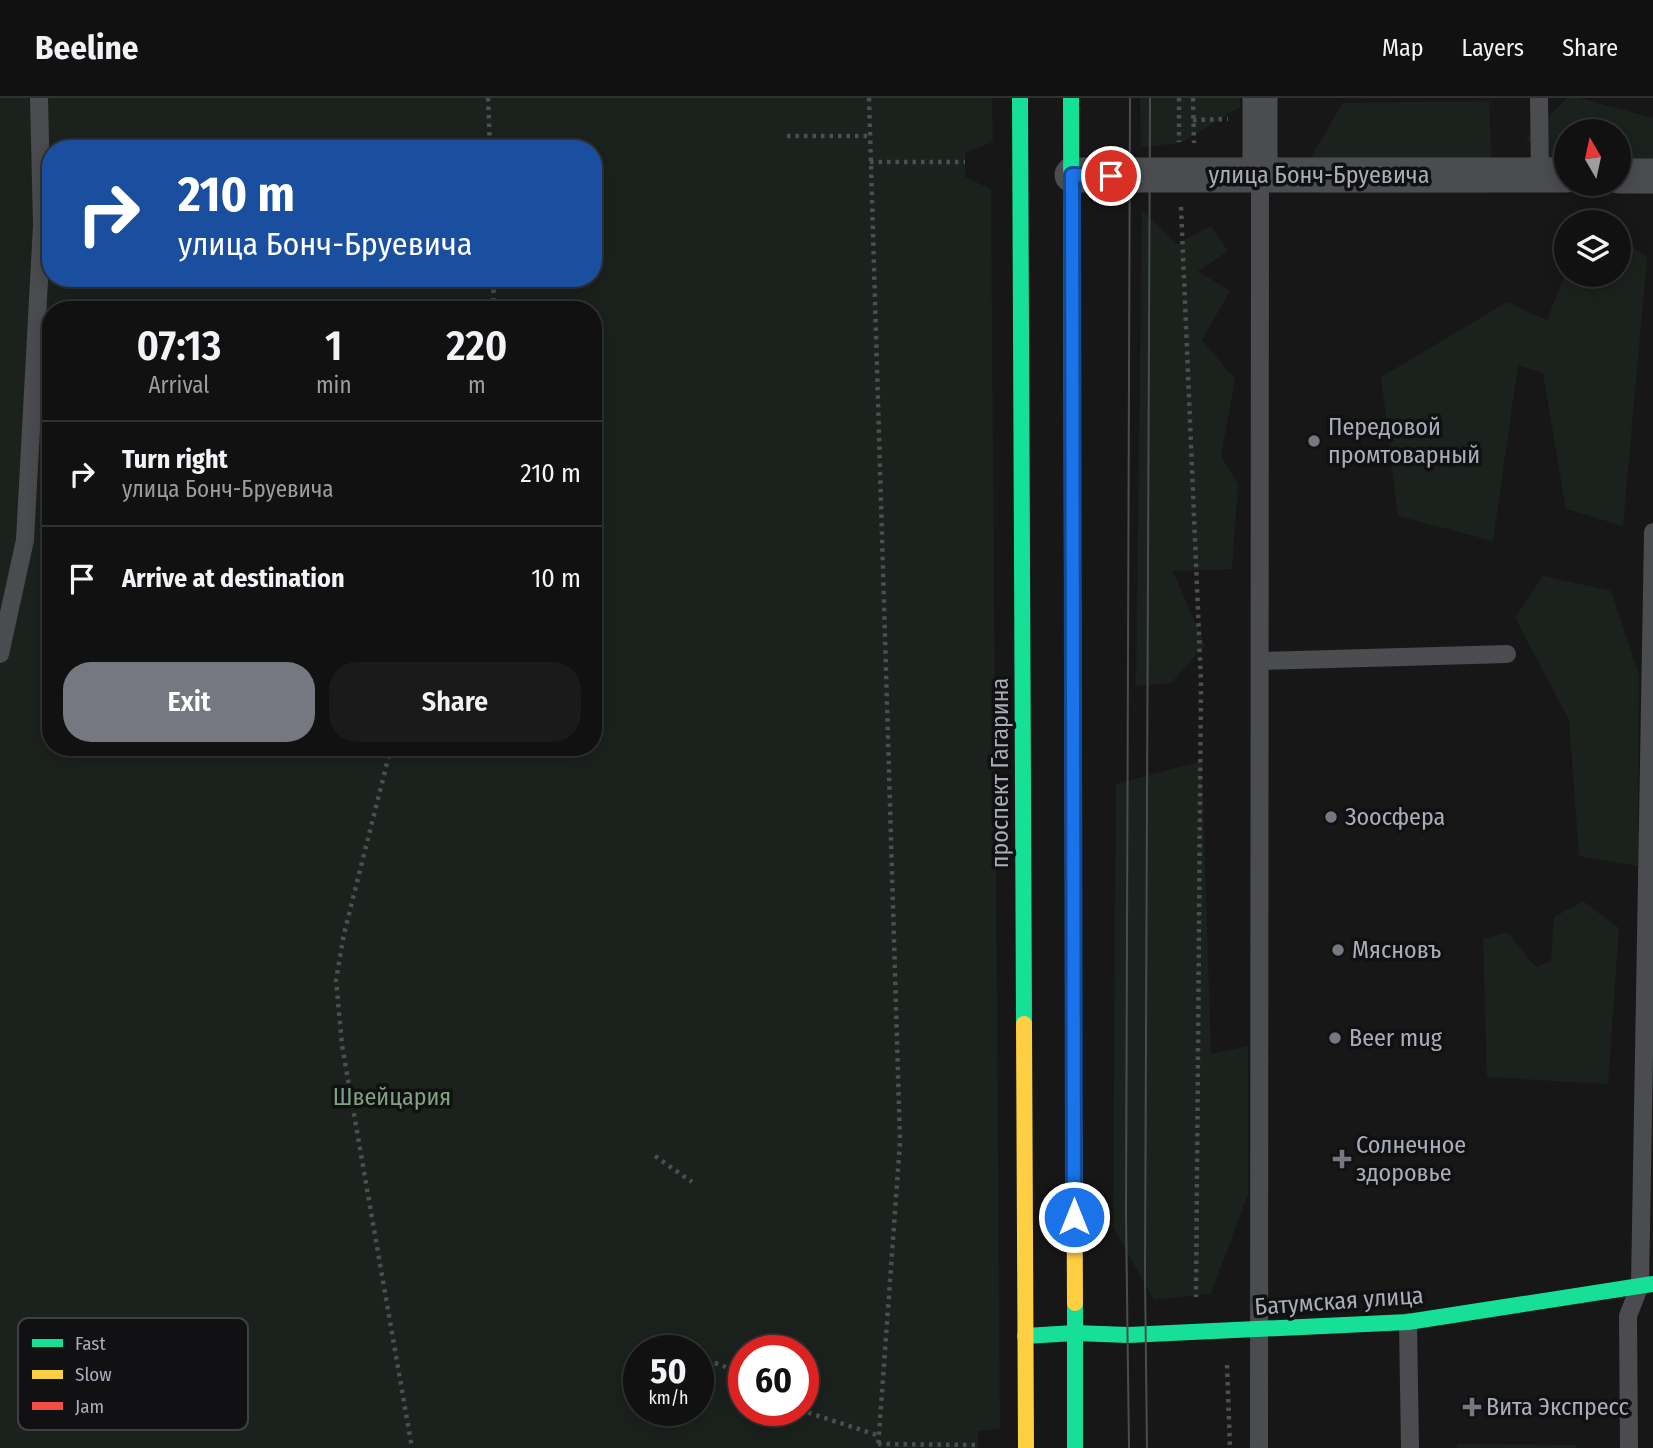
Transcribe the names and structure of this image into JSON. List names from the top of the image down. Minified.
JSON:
{"streets":{"main road":["проспект Гагарина","Батумская улица"],"street":["улица Бонч-Бруевича"]},"crossings":[["проспект Гагарина","Батумская улица"]],"parks":["Швейцария"],"places":{"other":["Передовой промтоварный","Зоосфера","Мясновъ","Beer mug"],"health":["Солнечное здоровье","Вита Экспресс"]},"legend":["Fast","Slow","Jam"],"north":"top","page":{"header":"Beeline","nav":["Map","Layers","Share"],"turn":["210 m","улица Бонч-Бруевича"],"eta":["07:13","Arrival","1","min","220","m"],"list":[{"name":"Turn right","note":"улица Бонч-Бруевича","value":"210 m"},{"name":"Arrive at destination","value":"10 m"}],"buttons":["Exit","Share"],"speed":"50 km/h","limit":"60"}}
